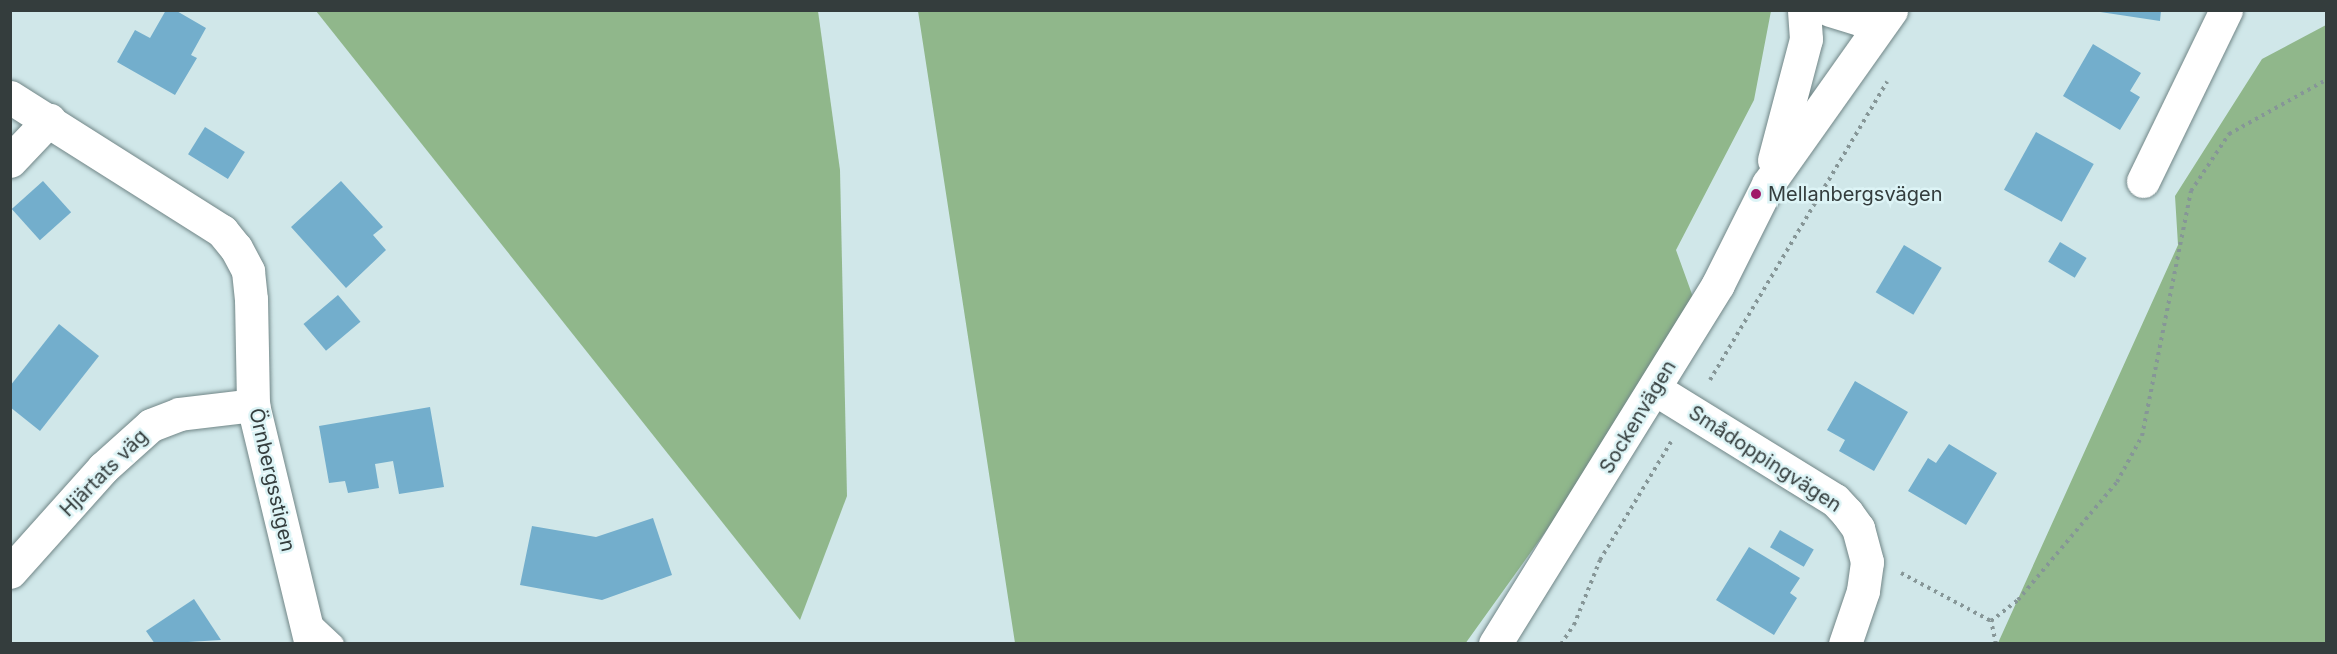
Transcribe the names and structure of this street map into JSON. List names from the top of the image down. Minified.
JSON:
{"streets":{"street":["Sockenvägen","Smådoppingvägen","Hjärtats väg","Örnbergsstigen"]},"crossings":[["Sockenvägen","Smådoppingvägen"],["Hjärtats väg","Örnbergsstigen"]],"places":["Mellanbergsvägen"]}
